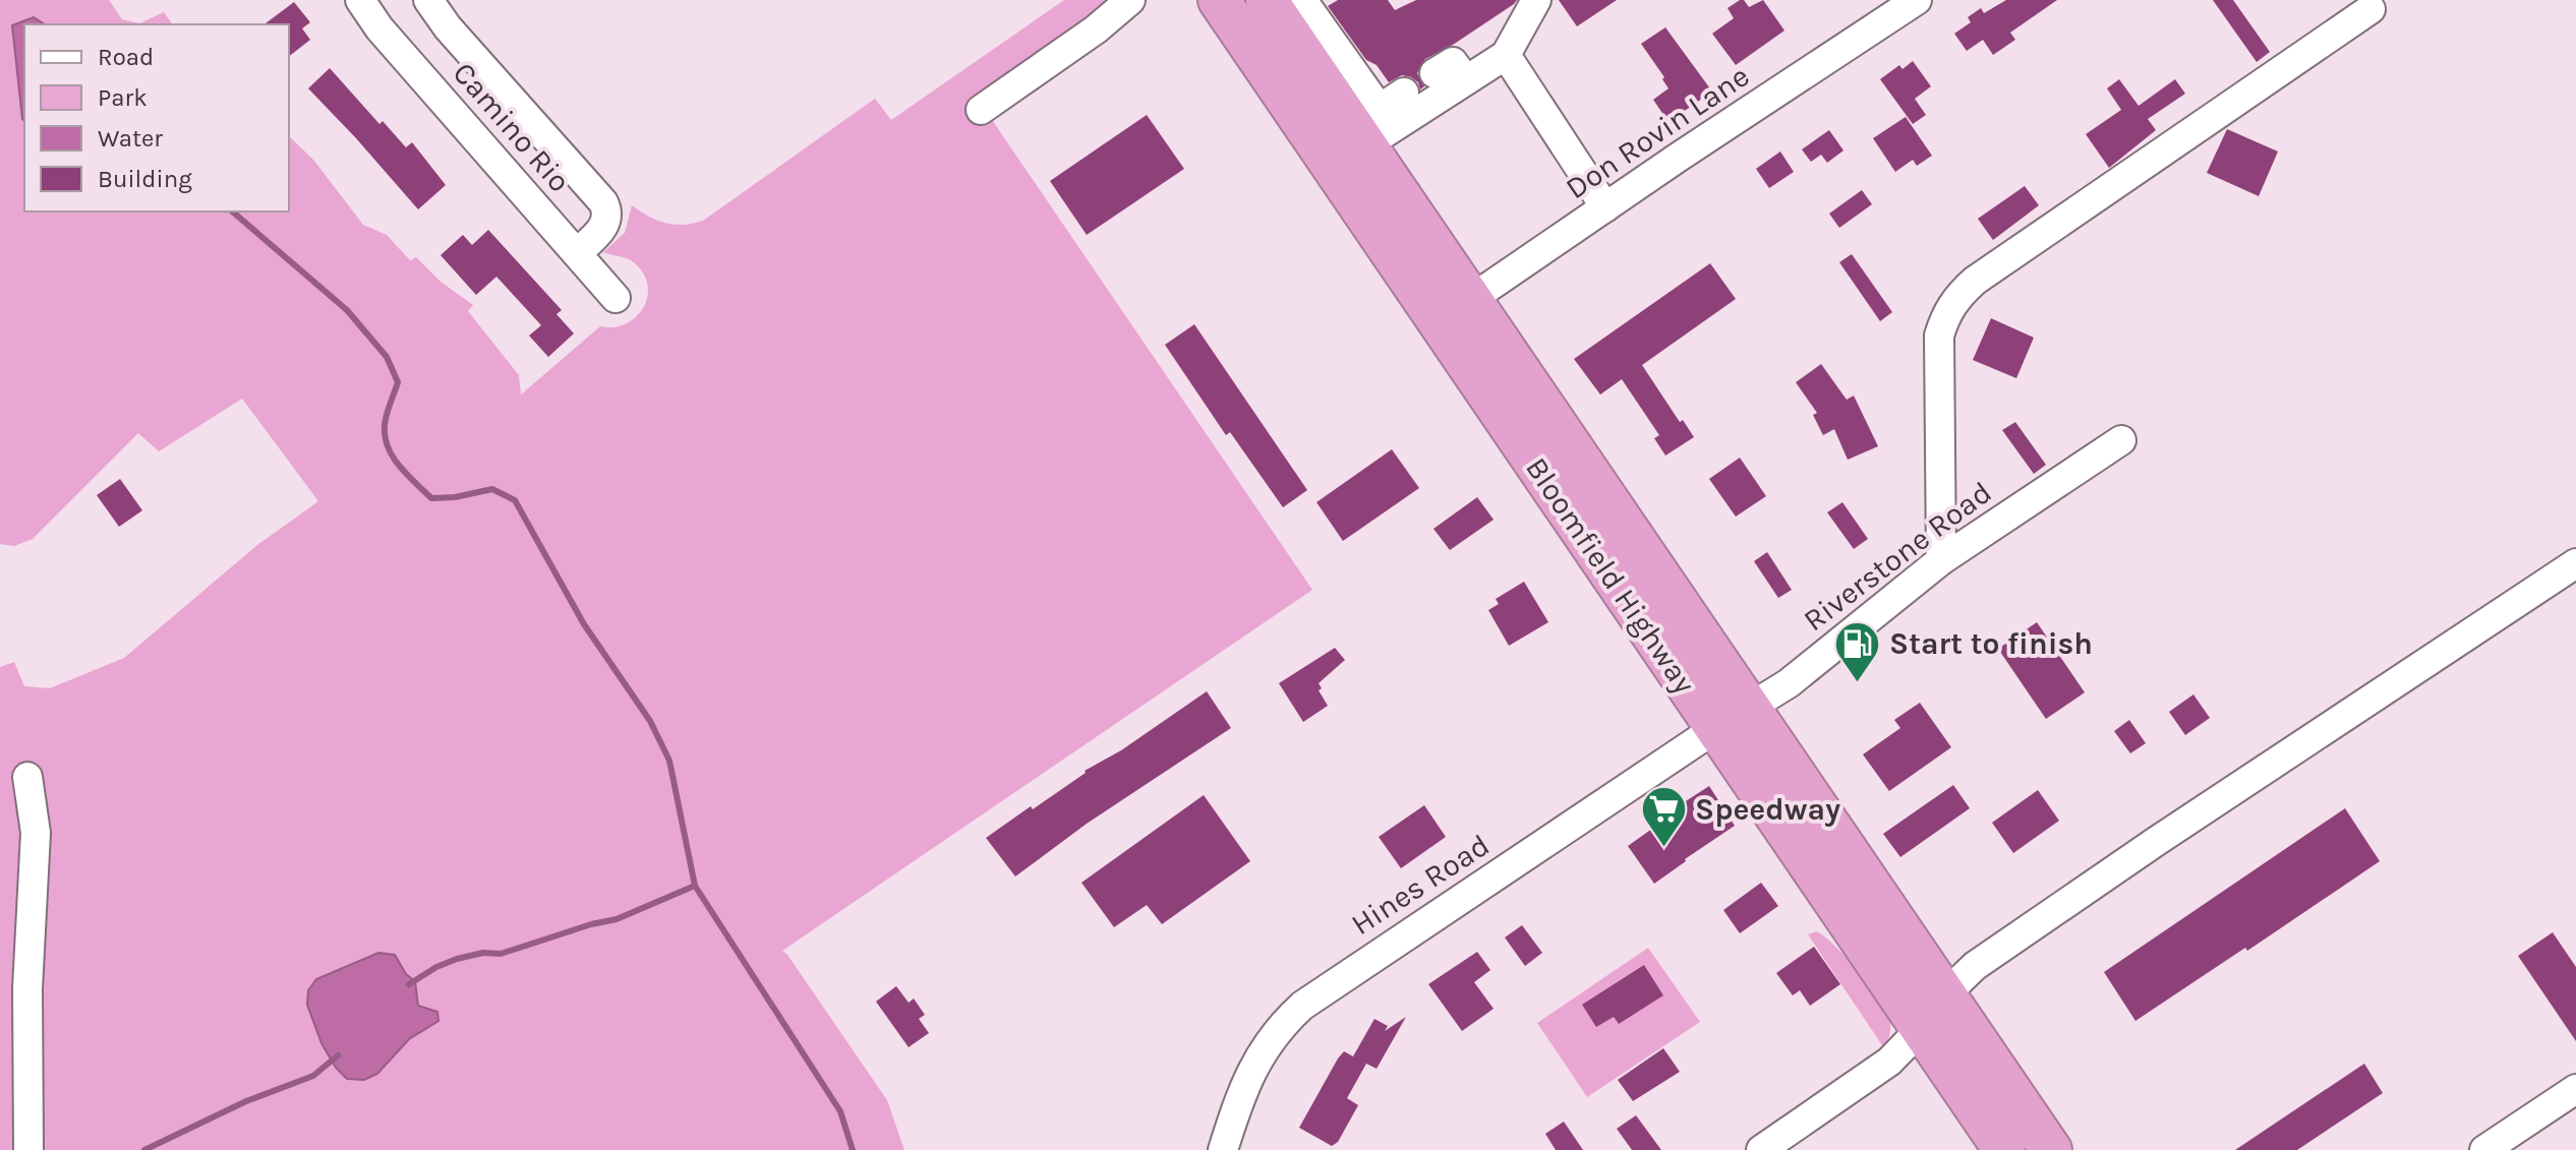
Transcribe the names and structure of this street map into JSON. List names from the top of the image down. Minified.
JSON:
{"streets":{"highway":["Bloomfield Highway"],"street":["Camino Rio","Don Rovin Lane","Riverstone Road","Hines Road"]},"crossings":[["Don Rovin Lane","Bloomfield Highway"],["Riverstone Road","Bloomfield Highway"],["Riverstone Road","Hines Road"],["Bloomfield Highway","Hines Road"]],"places":{"fuel station":["Start to finish"],"supermarket":["Speedway"]},"legend":["Road","Park","Water","Building"]}
